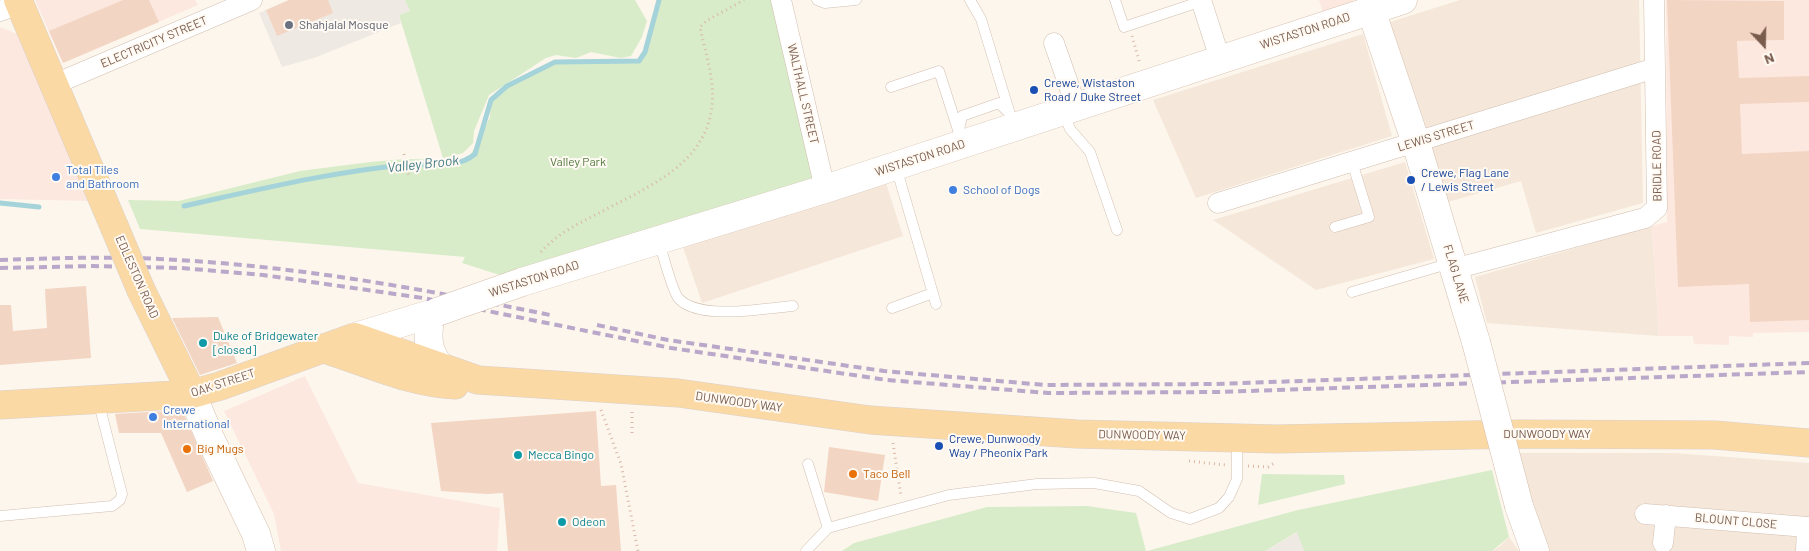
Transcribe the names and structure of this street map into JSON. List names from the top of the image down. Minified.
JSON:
{"streets":{"main road":["EDLESTON ROAD","OAK STREET","DUNWOODY WAY"],"street":["WISTASTON ROAD","ELECTRICITY STREET","WALTHALL STREET","LEWIS STREET","BRIDLE ROAD","FLAG LANE","BLOUNT CLOSE"]},"crossings":[["WISTASTON ROAD","WALTHALL STREET"],["WISTASTON ROAD","FLAG LANE"],["WISTASTON ROAD","OAK STREET"],["ELECTRICITY STREET","EDLESTON ROAD"],["LEWIS STREET","BRIDLE ROAD"],["LEWIS STREET","FLAG LANE"],["BRIDLE ROAD","FLAG LANE"],["EDLESTON ROAD","OAK STREET"],["OAK STREET","DUNWOODY WAY"]],"water":["Valley Brook"],"parks":["Valley Park"],"places":["Shahjalal Mosque","Crewe, Wistaston Road / Duke Street","Total Tiles and Bathroom","Crewe, Flag Lane / Lewis Street","School of Dogs","Duke of Bridgewater [closed]","Crewe International","Crewe, Dunwoody Way / Pheonix Park","Big Mugs","Mecca Bingo","Taco Bell","Odeon"],"north":"bottom"}
